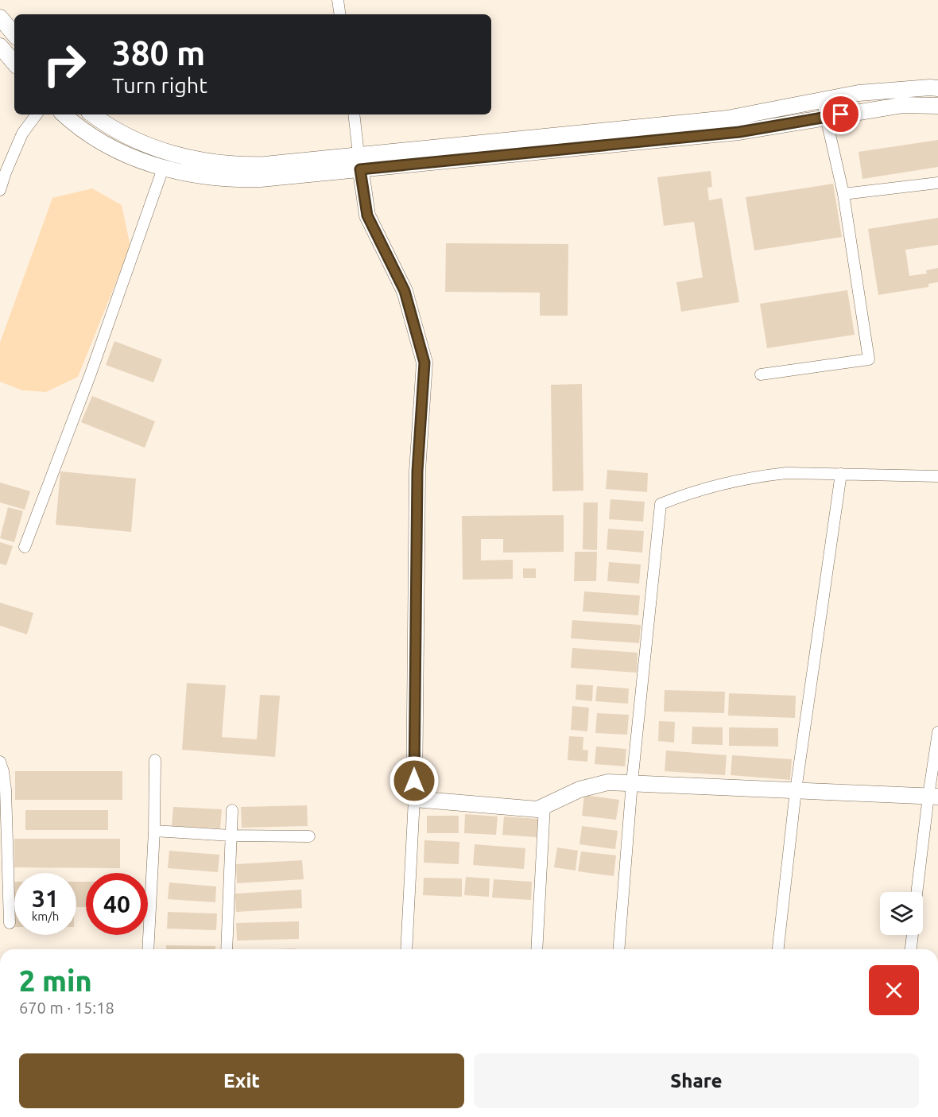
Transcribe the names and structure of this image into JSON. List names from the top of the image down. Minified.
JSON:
{"page":{"turn":["380 m","Turn right"],"speed":"31 km/h","limit":"40","heading":["2 min","670 m · 15:18"],"buttons":["Exit","Share"]}}
